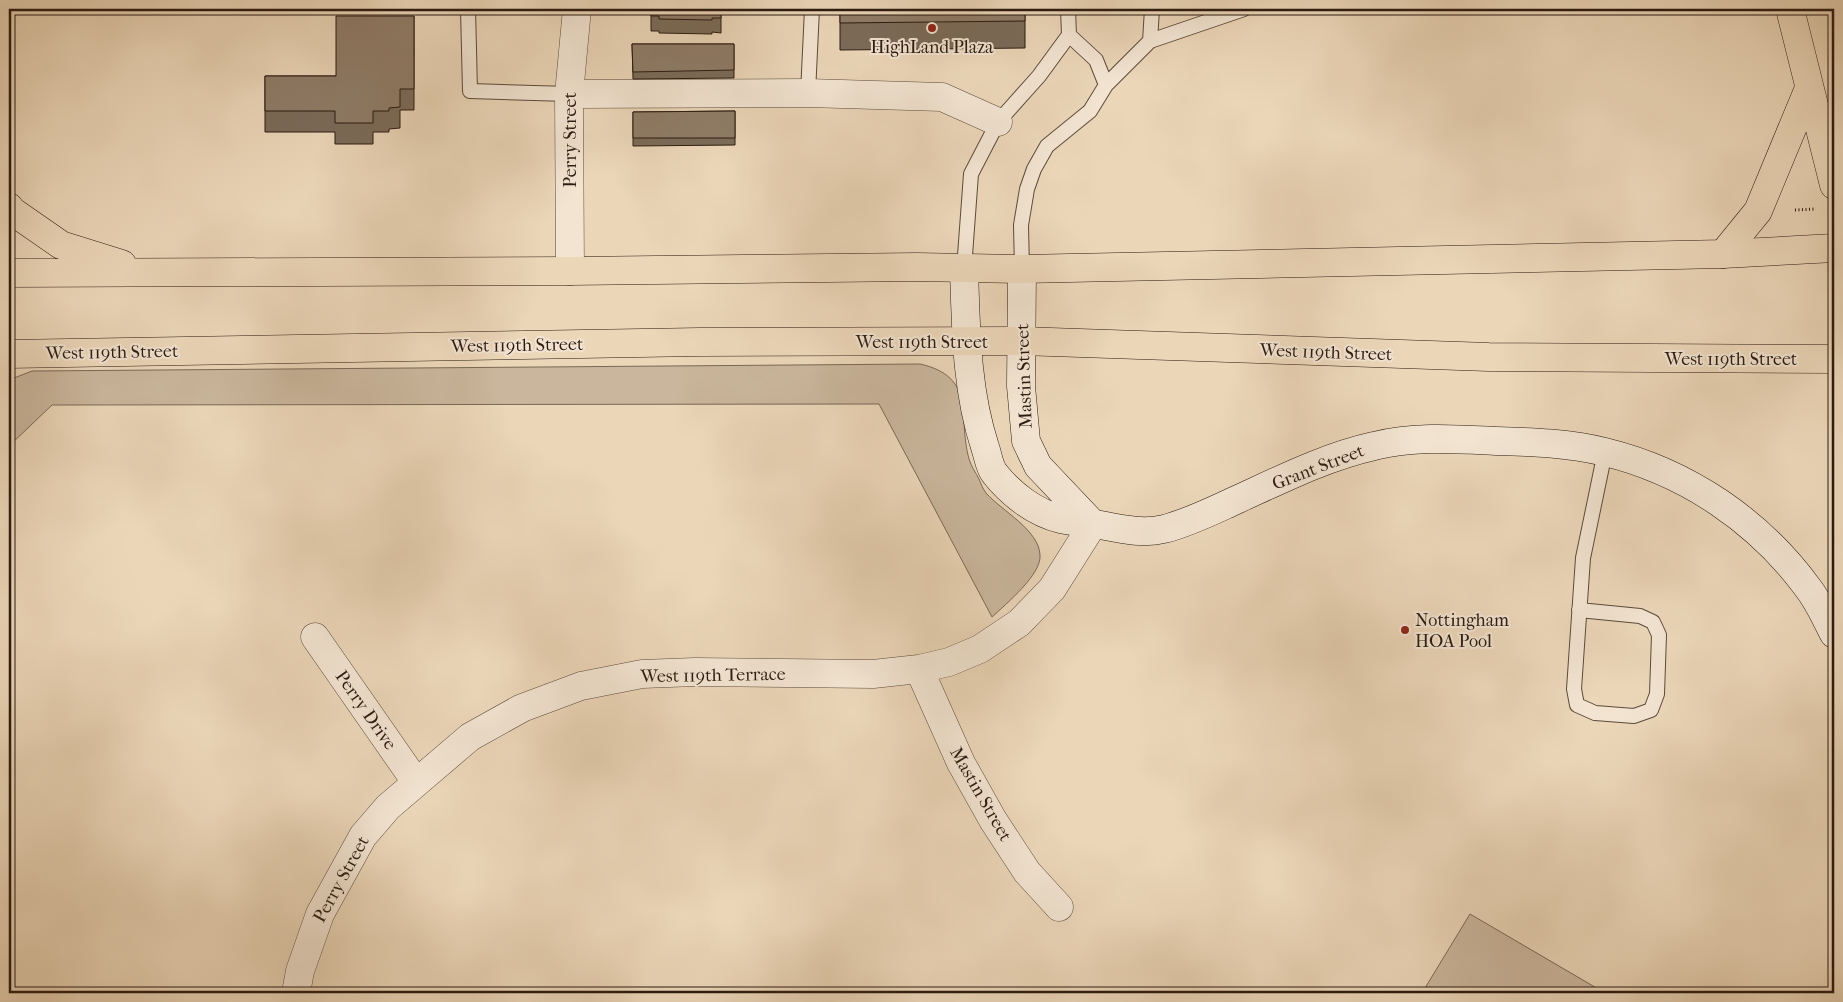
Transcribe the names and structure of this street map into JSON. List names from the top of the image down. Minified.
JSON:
{"streets":{"main road":["West 119th Street"],"street":["Perry Street","Mastin Street","Grant Street","West 119th Terrace","Perry Drive"]},"crossings":[["Perry Street","West 119th Terrace"],["Perry Street","Perry Drive"],["West 119th Street","Mastin Street"],["Mastin Street","Grant Street"],["Mastin Street","West 119th Terrace"],["West 119th Terrace","Perry Drive"]],"places":["HighLand Plaza","Nottingham HOA Pool"]}
